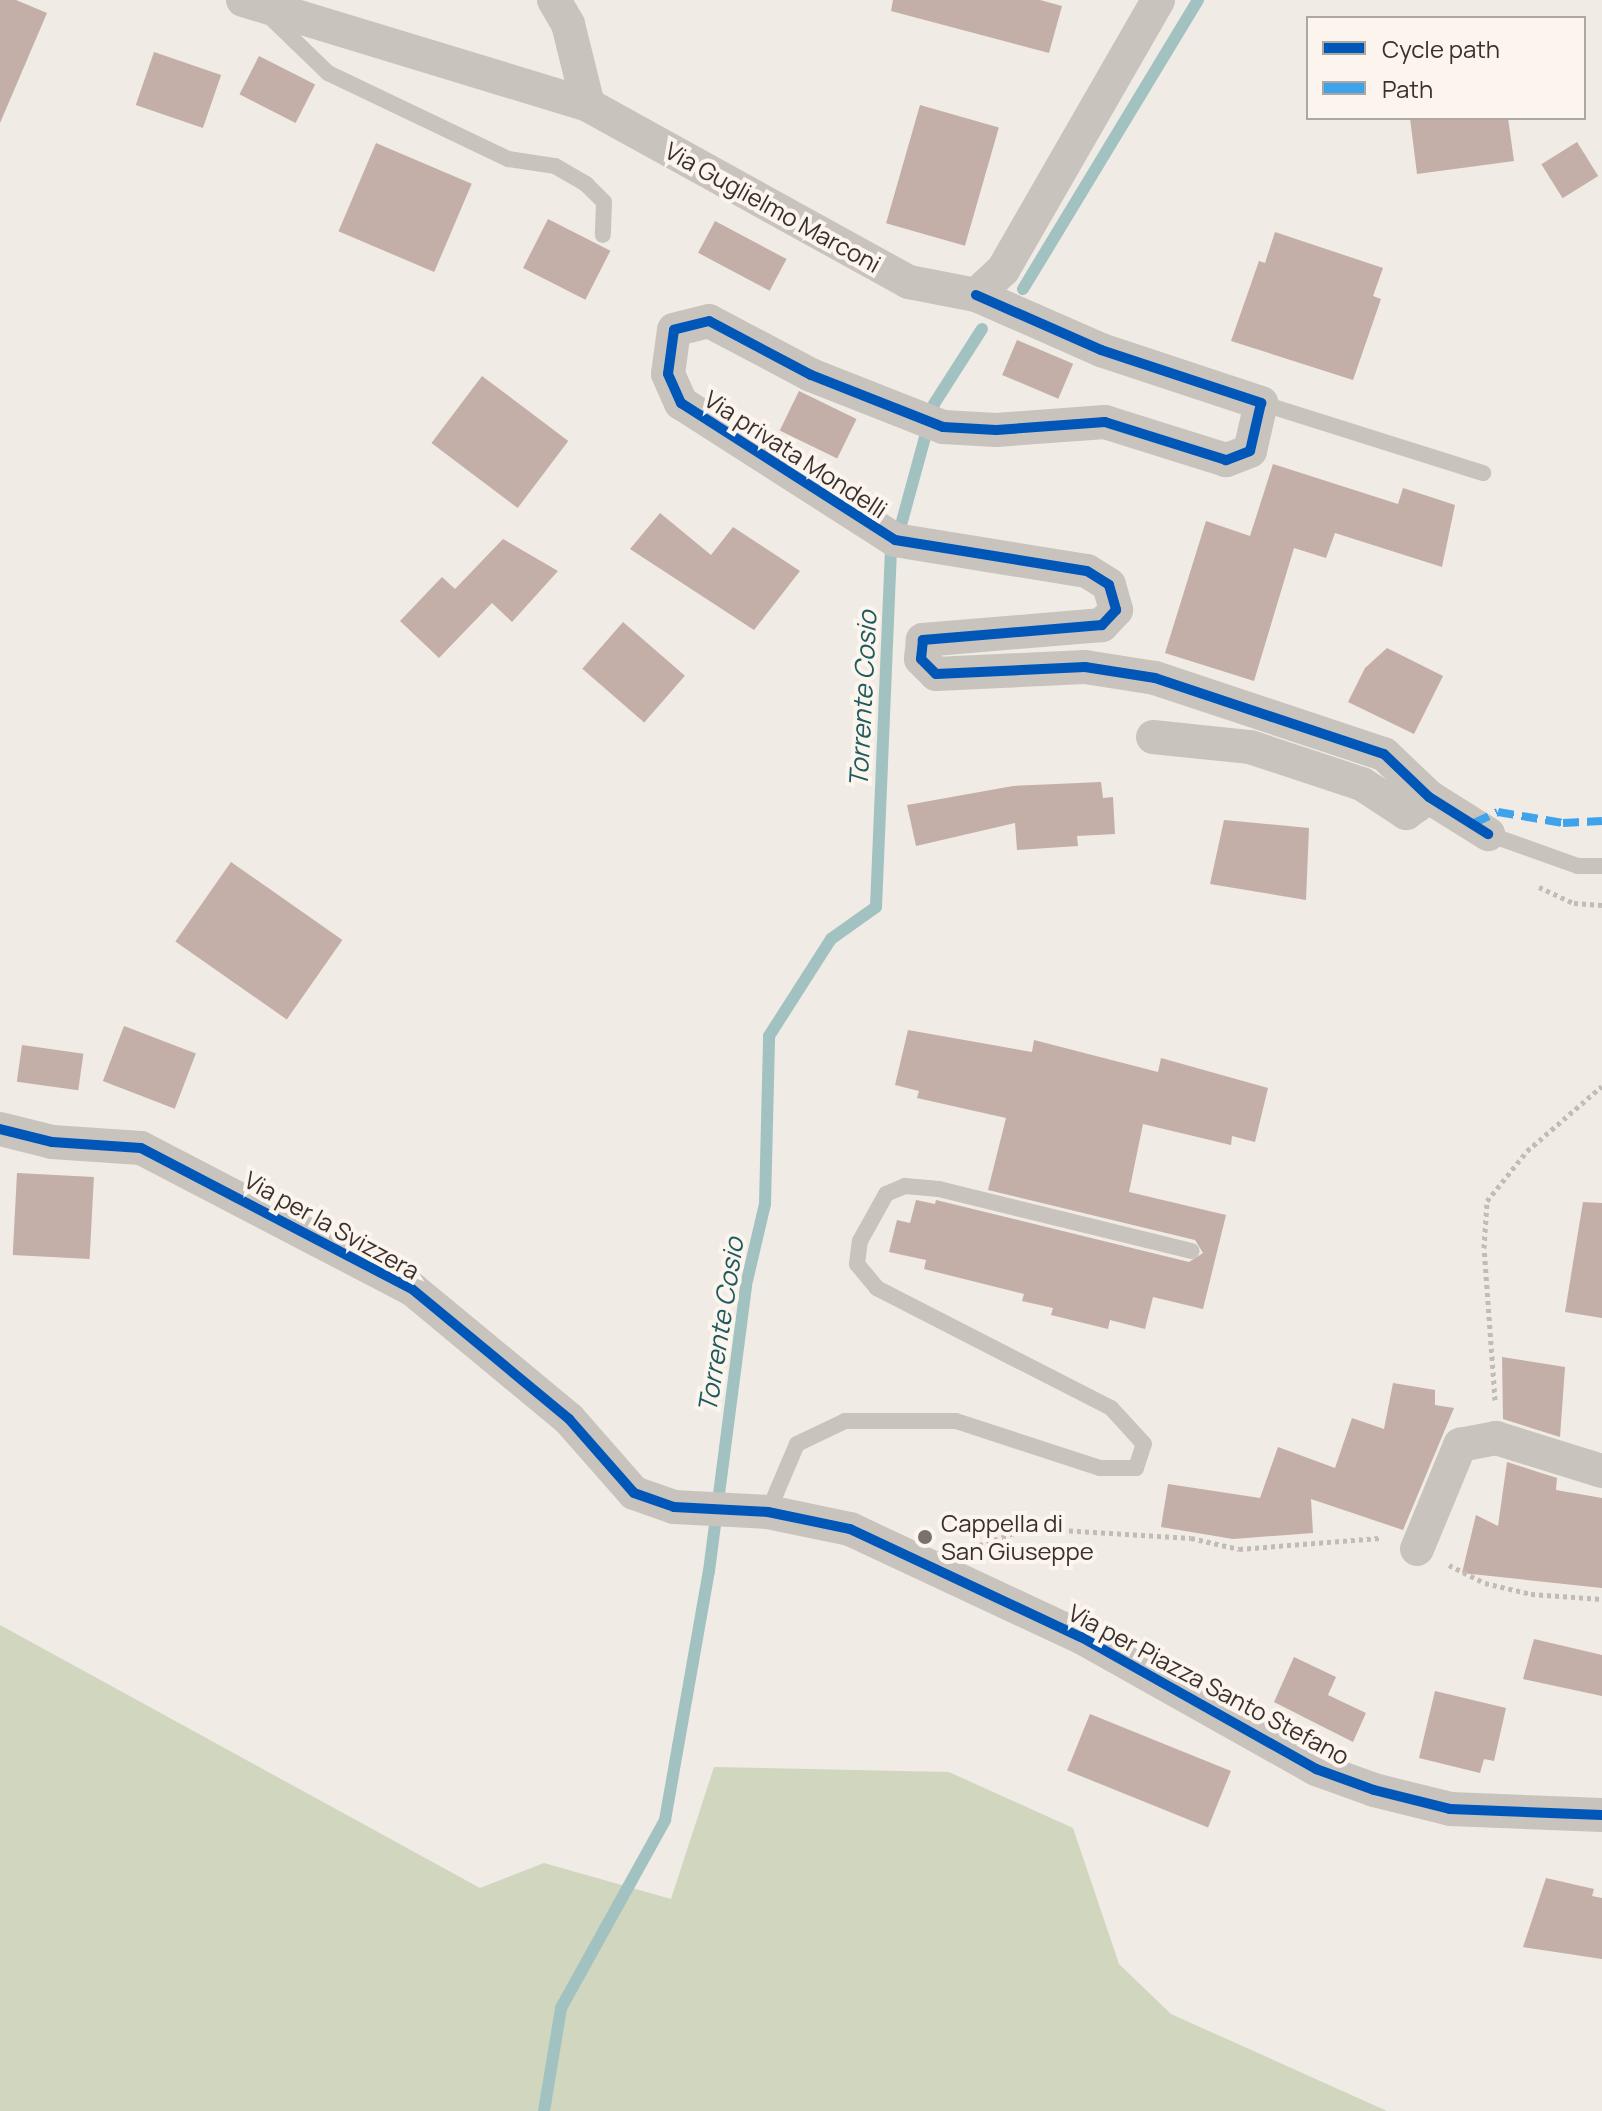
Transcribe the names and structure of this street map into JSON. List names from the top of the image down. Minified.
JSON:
{"streets":{"street":["Via Guglielmo Marconi","Via privata Mondelli","Via per la Svizzera","Via per Piazza Santo Stefano"]},"crossings":[["Via per la Svizzera","Via per Piazza Santo Stefano"]],"water":["Torrente Cosio"],"places":["Cappella di San Giuseppe"],"legend":["Cycle path","Path"]}
